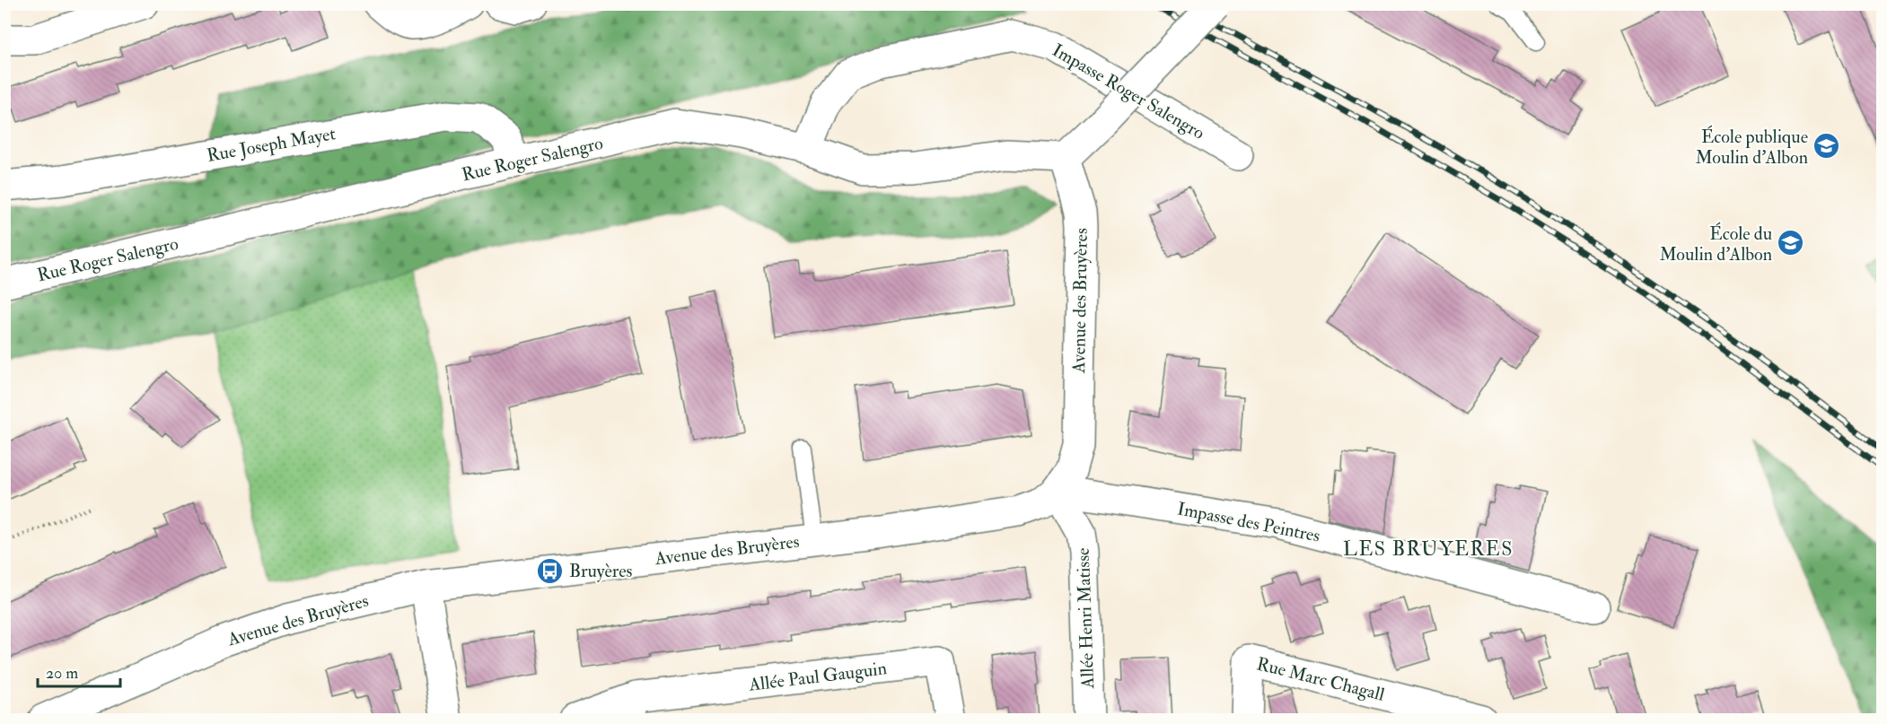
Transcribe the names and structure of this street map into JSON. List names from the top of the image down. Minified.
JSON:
{"streets":{"street":["Impasse Roger Salengro","Rue Joseph Mayet","Rue Roger Salengro","Avenue des Bruyères","Impasse des Peintres","Allée Henri Matisse","Allée Paul Gauguin","Rue Marc Chagall"]},"crossings":[["Impasse Roger Salengro","Rue Roger Salengro"],["Rue Joseph Mayet","Rue Roger Salengro"],["Rue Roger Salengro","Avenue des Bruyères"],["Avenue des Bruyères","Impasse des Peintres"],["Avenue des Bruyères","Allée Henri Matisse"],["Impasse des Peintres","Allée Henri Matisse"]],"districts":["LES BRUYERES"],"places":{"school or university":["École publique Moulin d'Albon","École du Moulin d'Albon"],"bus stop":["Bruyères"]},"scale_bar":"20 m"}
